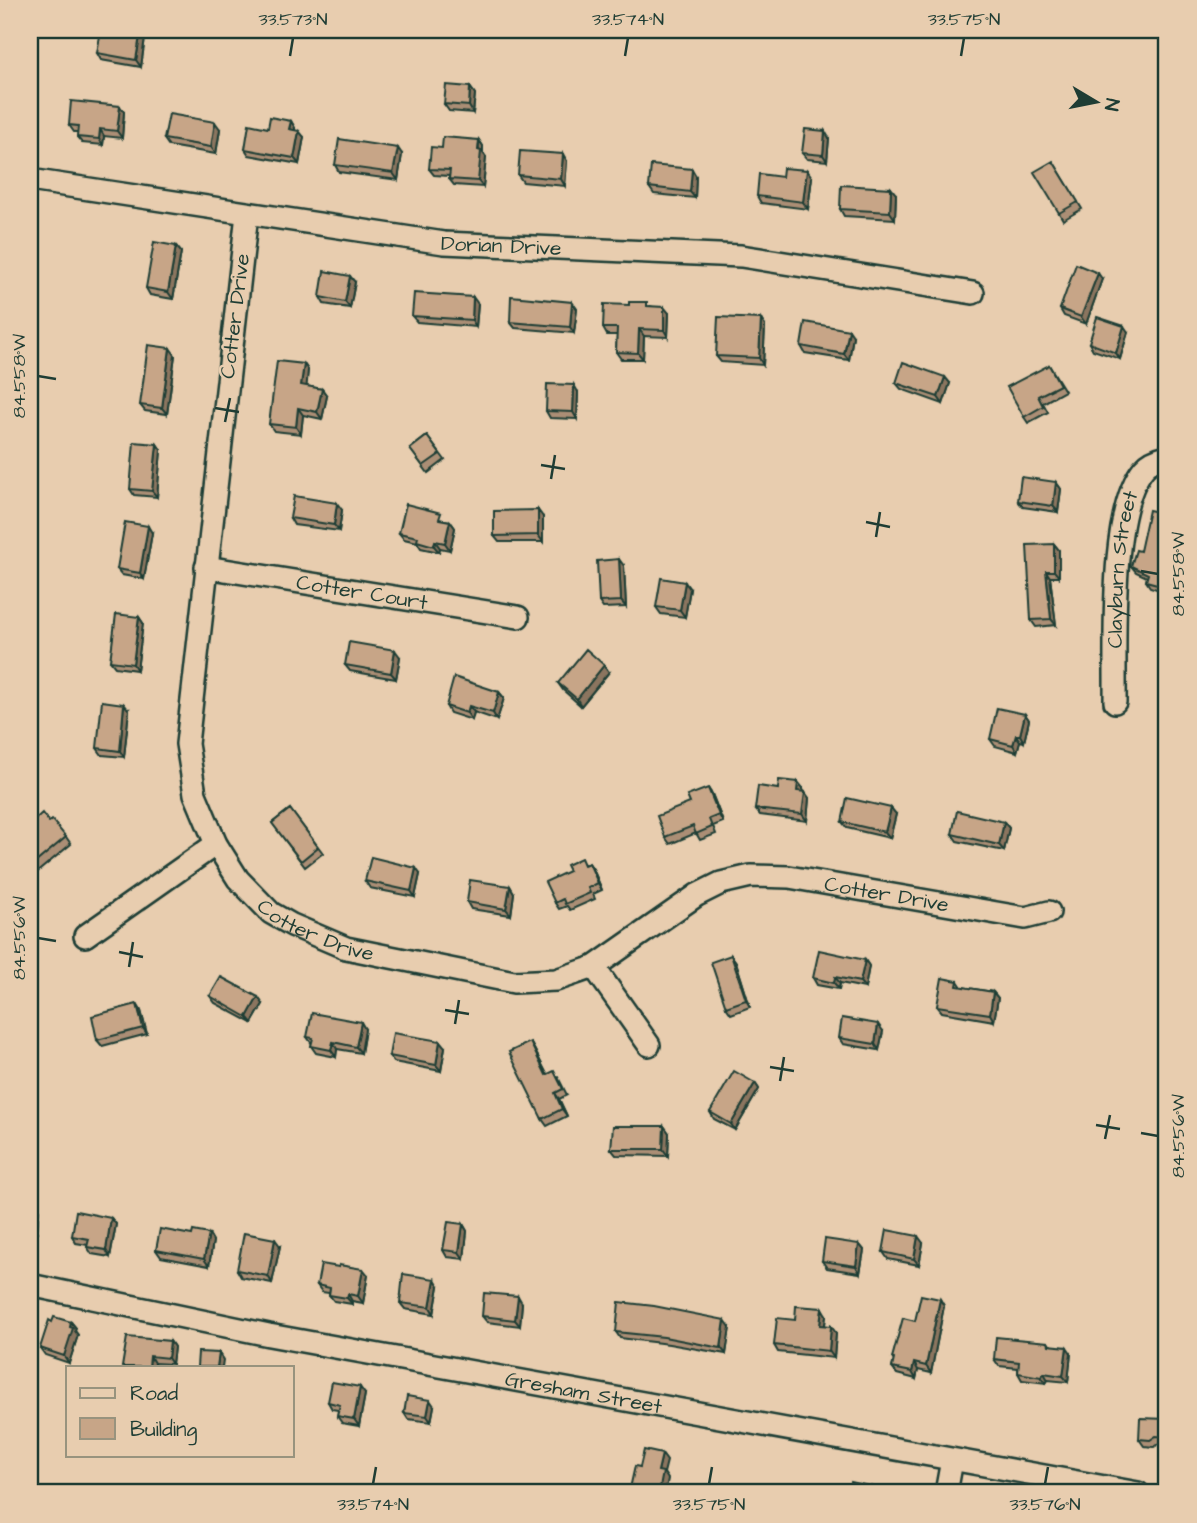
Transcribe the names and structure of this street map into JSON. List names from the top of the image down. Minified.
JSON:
{"streets":{"street":["Dorian Drive","Cotter Drive","Clayburn Street","Cotter Court","Gresham Street"]},"crossings":[["Dorian Drive","Cotter Drive"],["Cotter Drive","Cotter Court"]],"legend":["Road","Building"],"north":"right","coordinates":["33.573°N","33.574°N","33.575°N","84.558°W","84.556°W","33.576°N"]}
